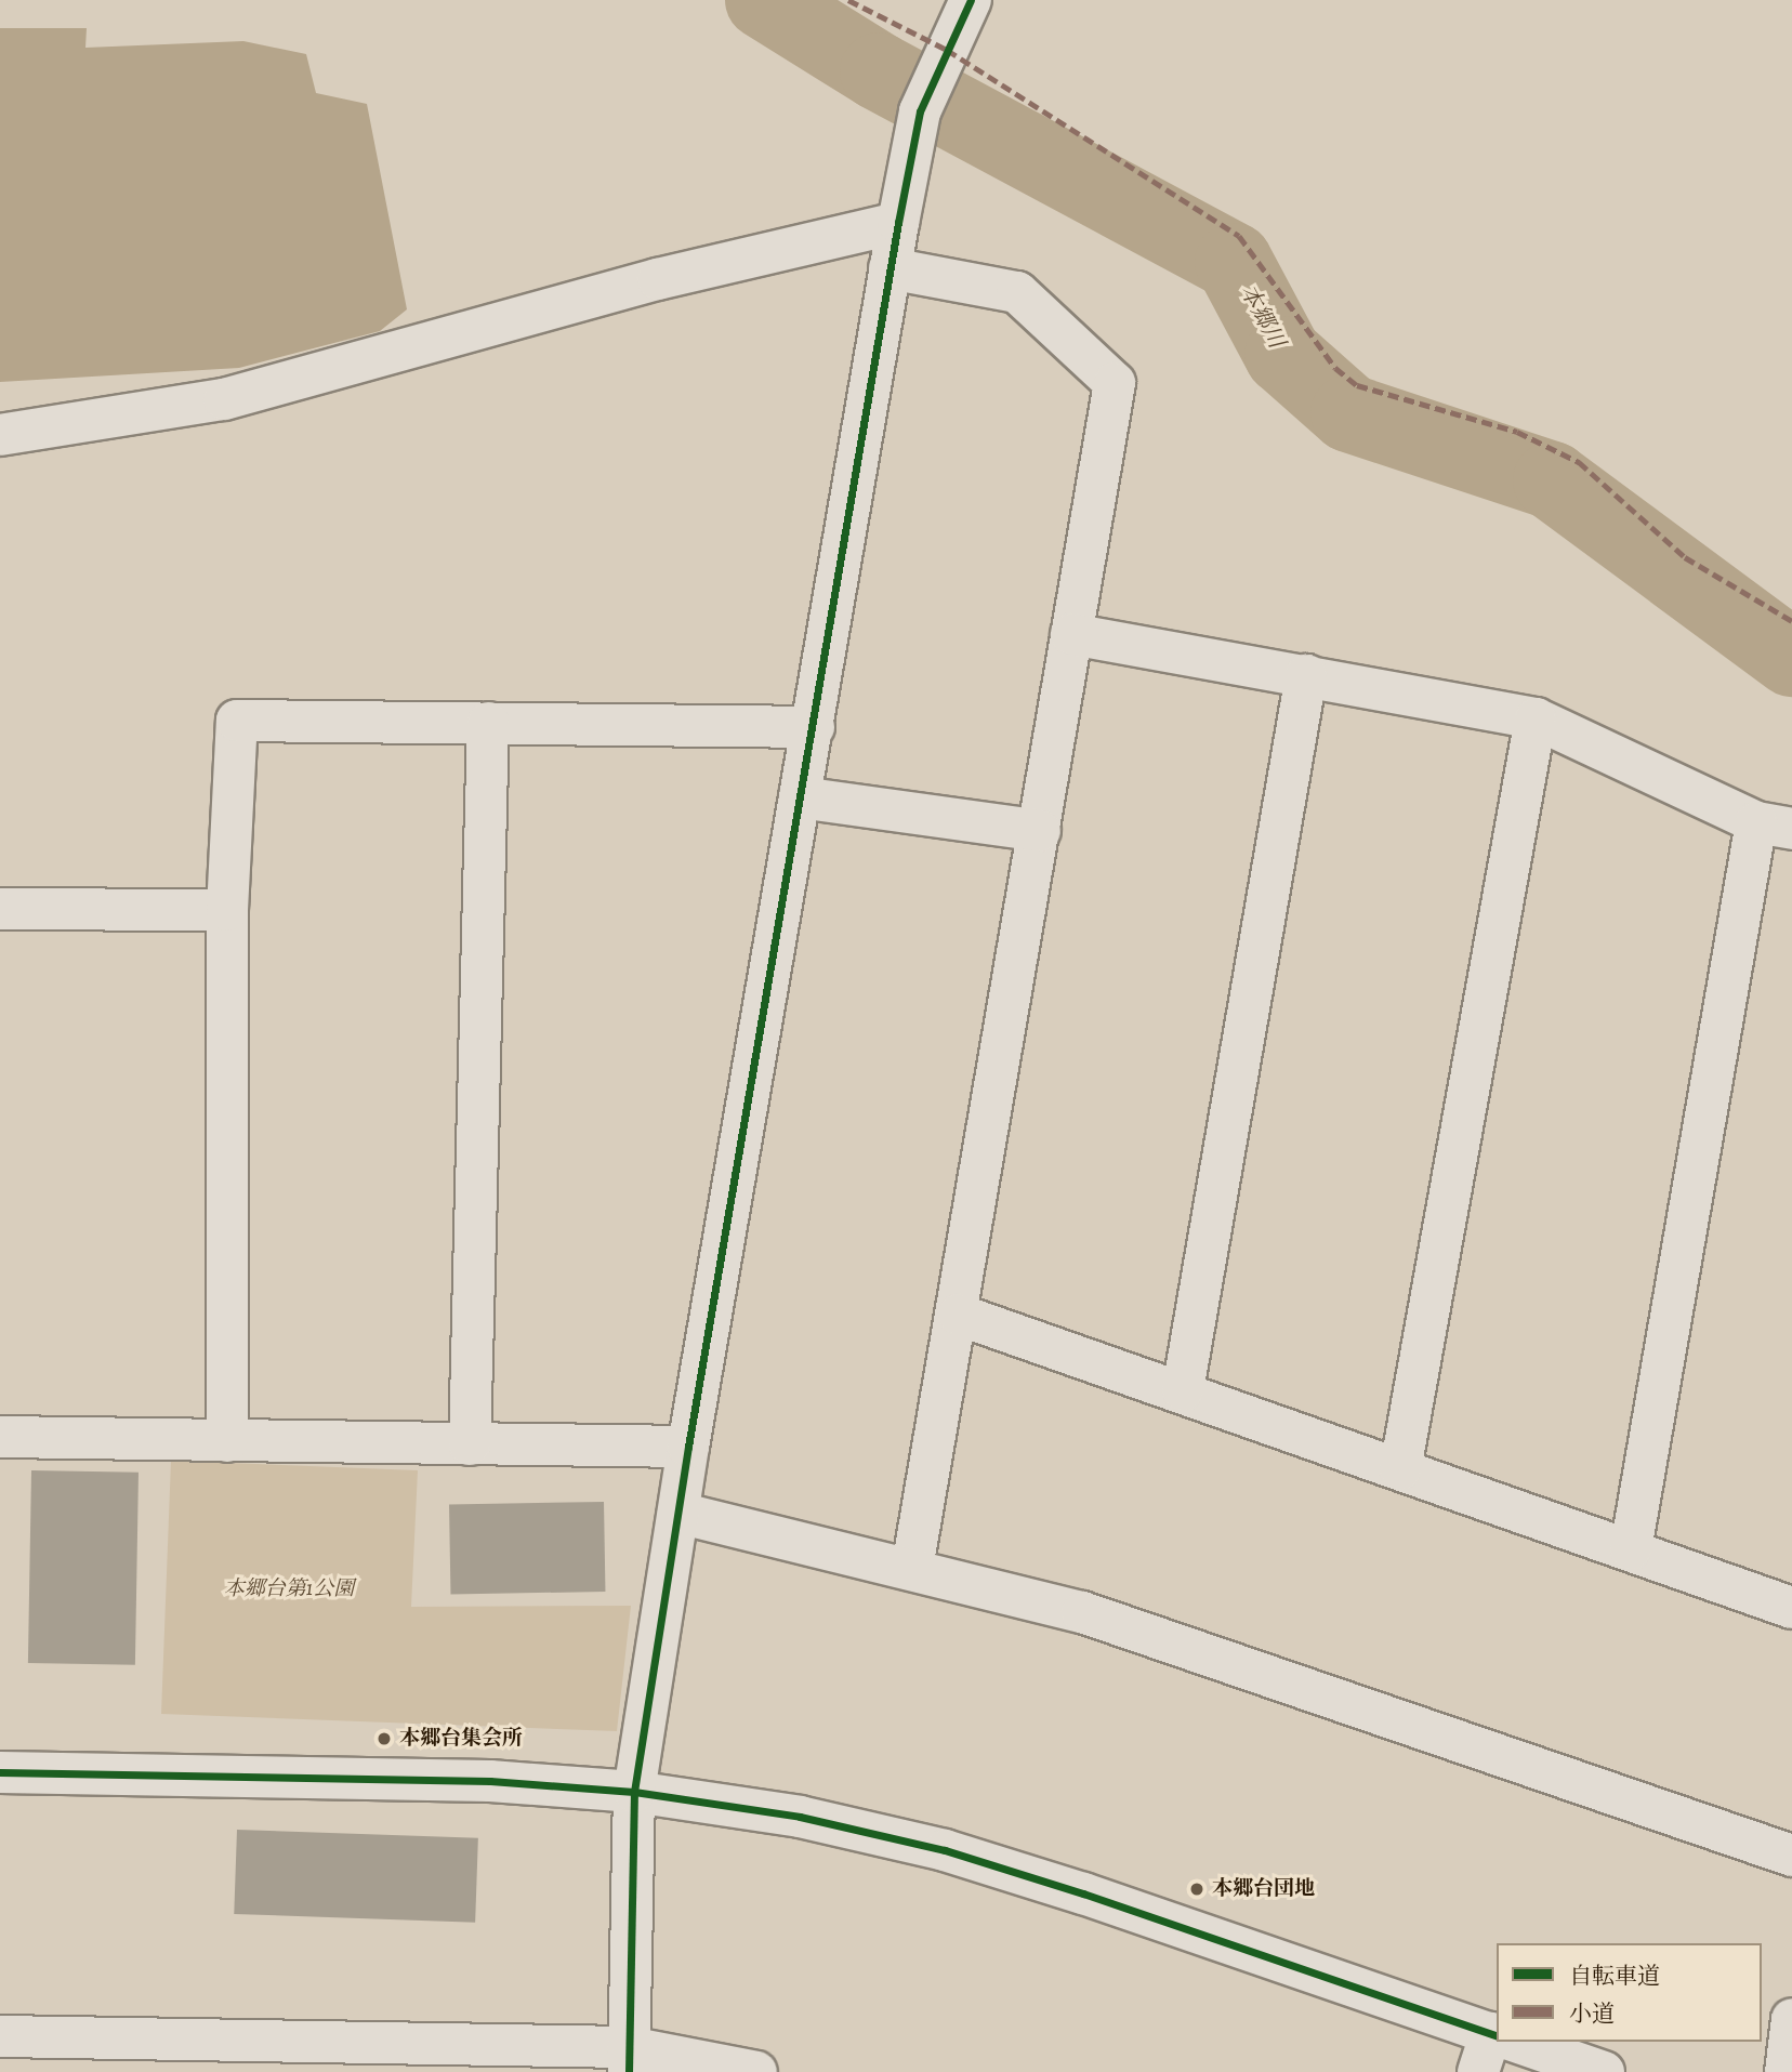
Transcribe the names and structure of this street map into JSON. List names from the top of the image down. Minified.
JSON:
{"water":["本郷川"],"parks":["本郷台第1公園"],"places":["本郷台集会所","本郷台団地"],"legend":["自転車道","小道"]}
